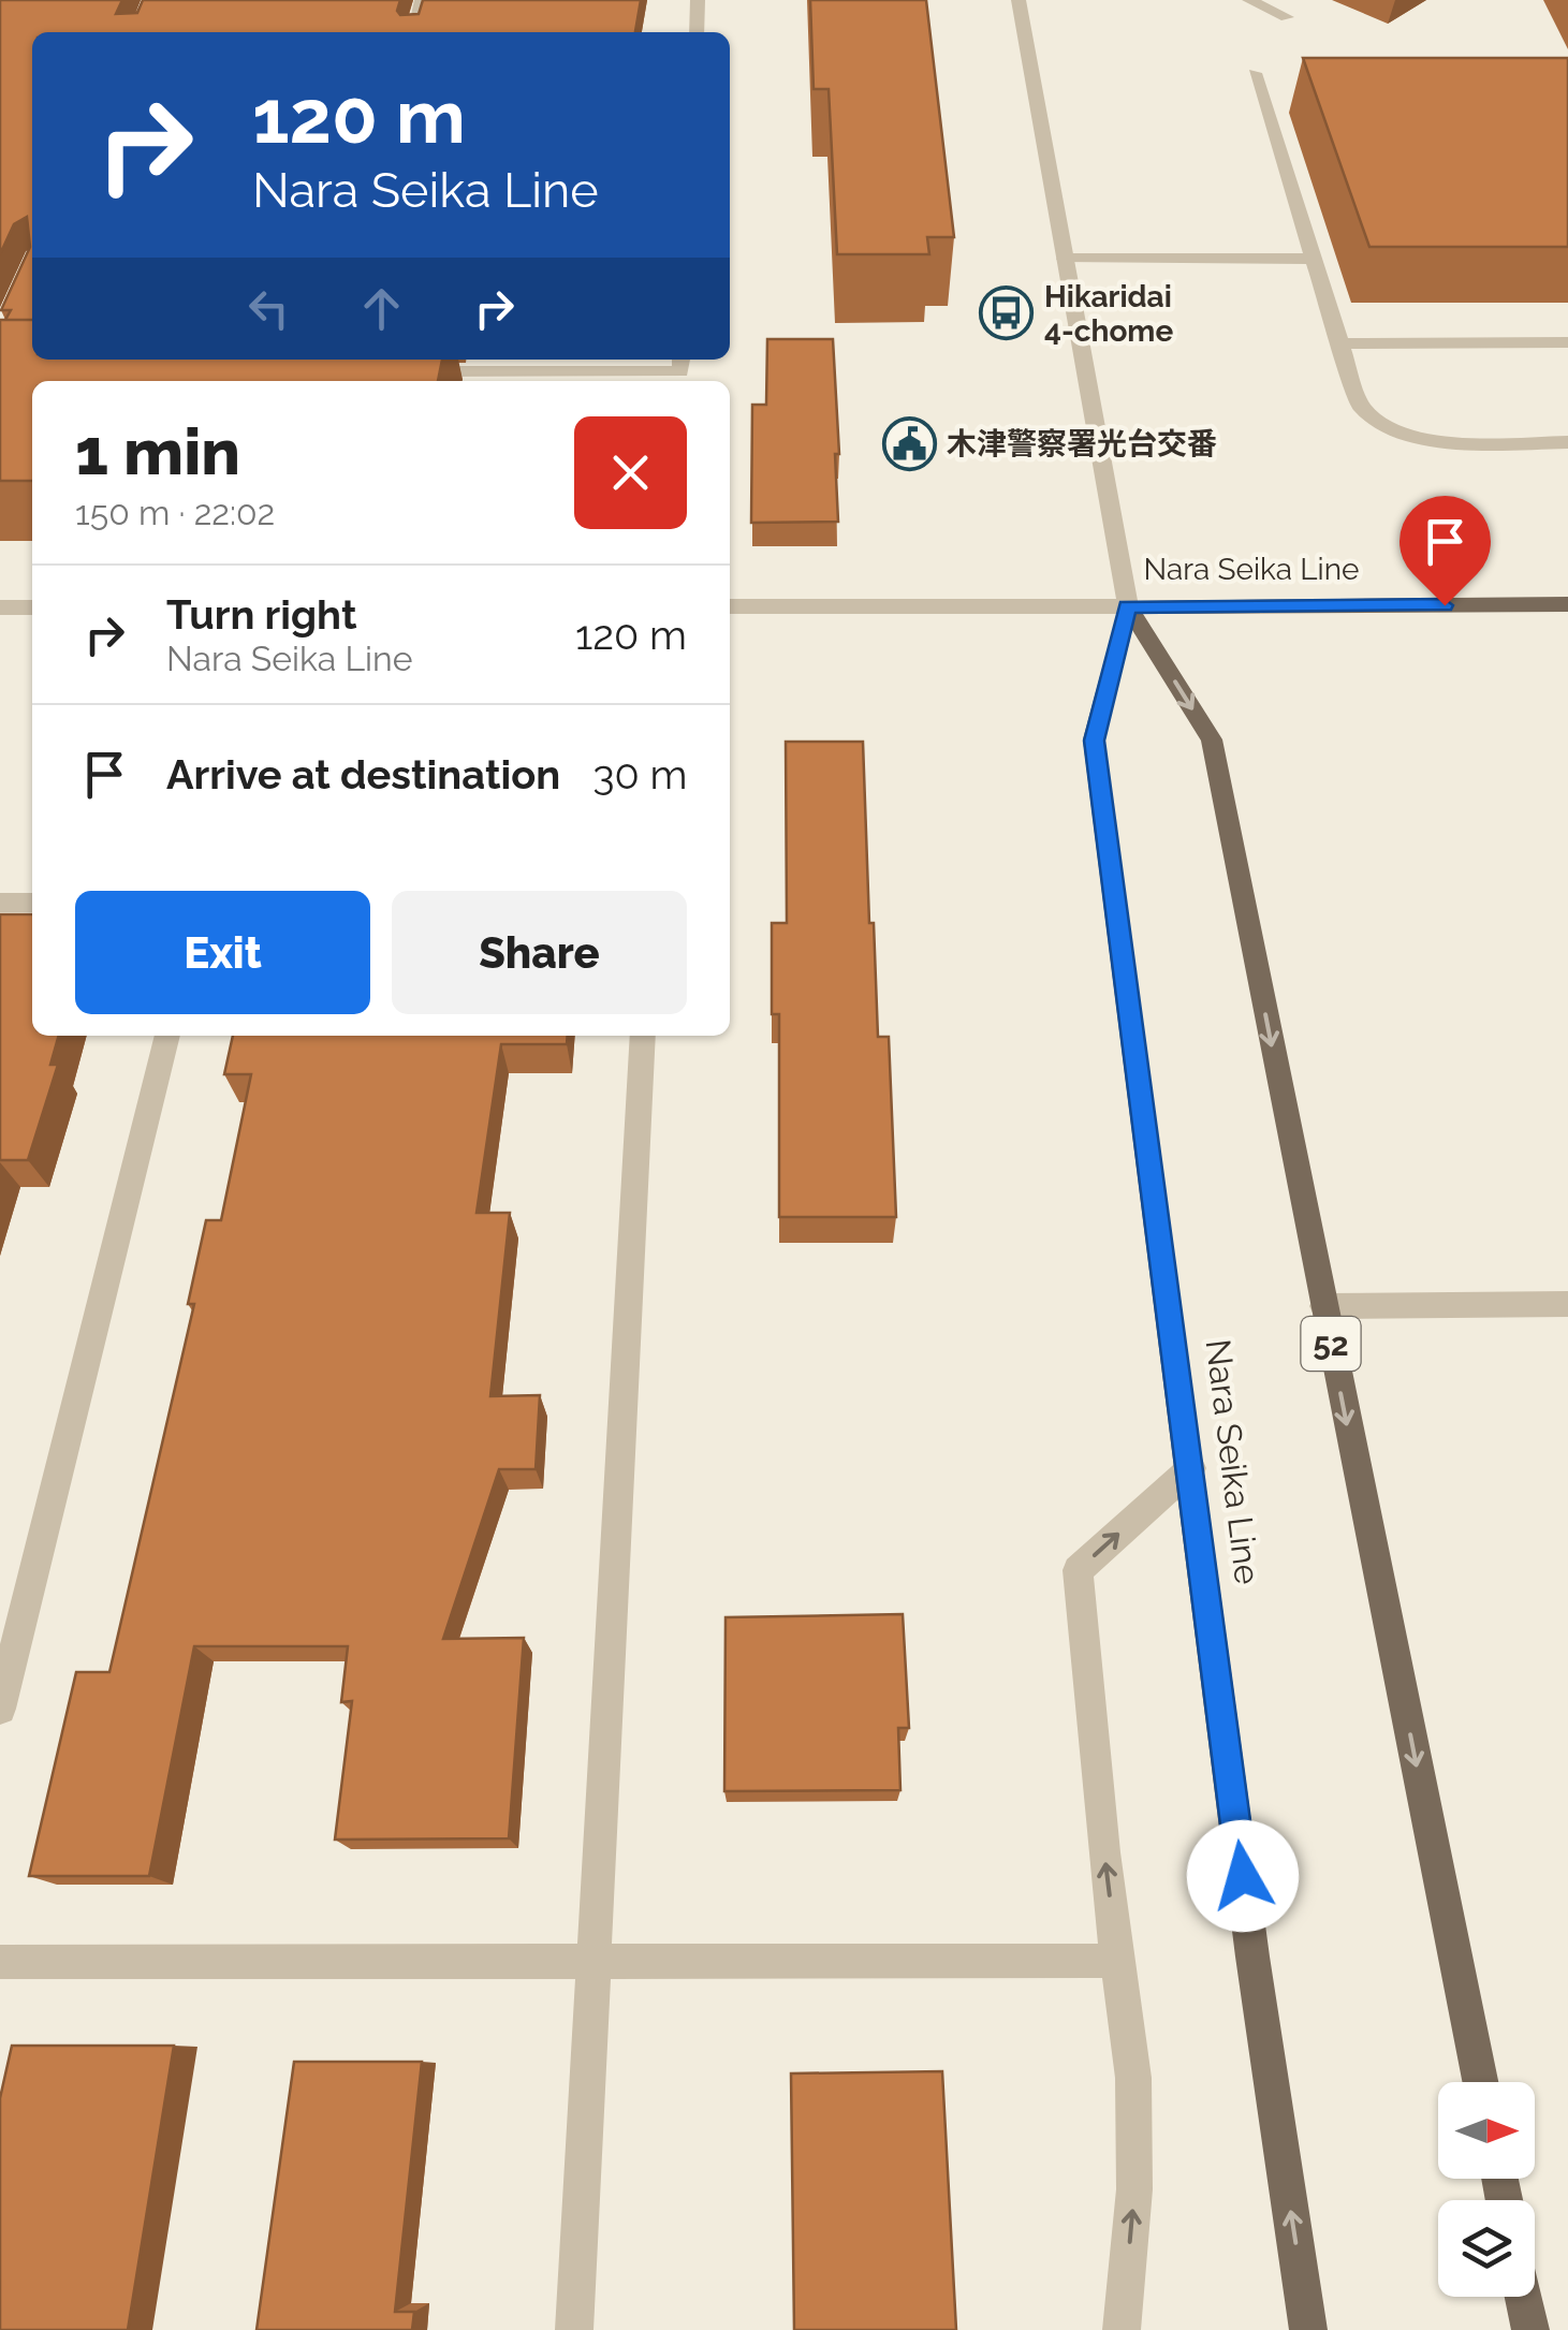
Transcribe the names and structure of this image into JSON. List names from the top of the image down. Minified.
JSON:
{"streets":{"main road":["Nara Seika Line","52"]},"places":{"bus stop":["Hikaridai 4-chome"],"public building":["木津警察署光台交番"]},"north":"right","page":{"turn":["120 m","Nara Seika Line"],"heading":["1 min","150 m · 22:02"],"list":[{"name":"Turn right","note":"Nara Seika Line","value":"120 m"},{"name":"Arrive at destination","value":"30 m"}],"buttons":["Exit","Share"]}}
